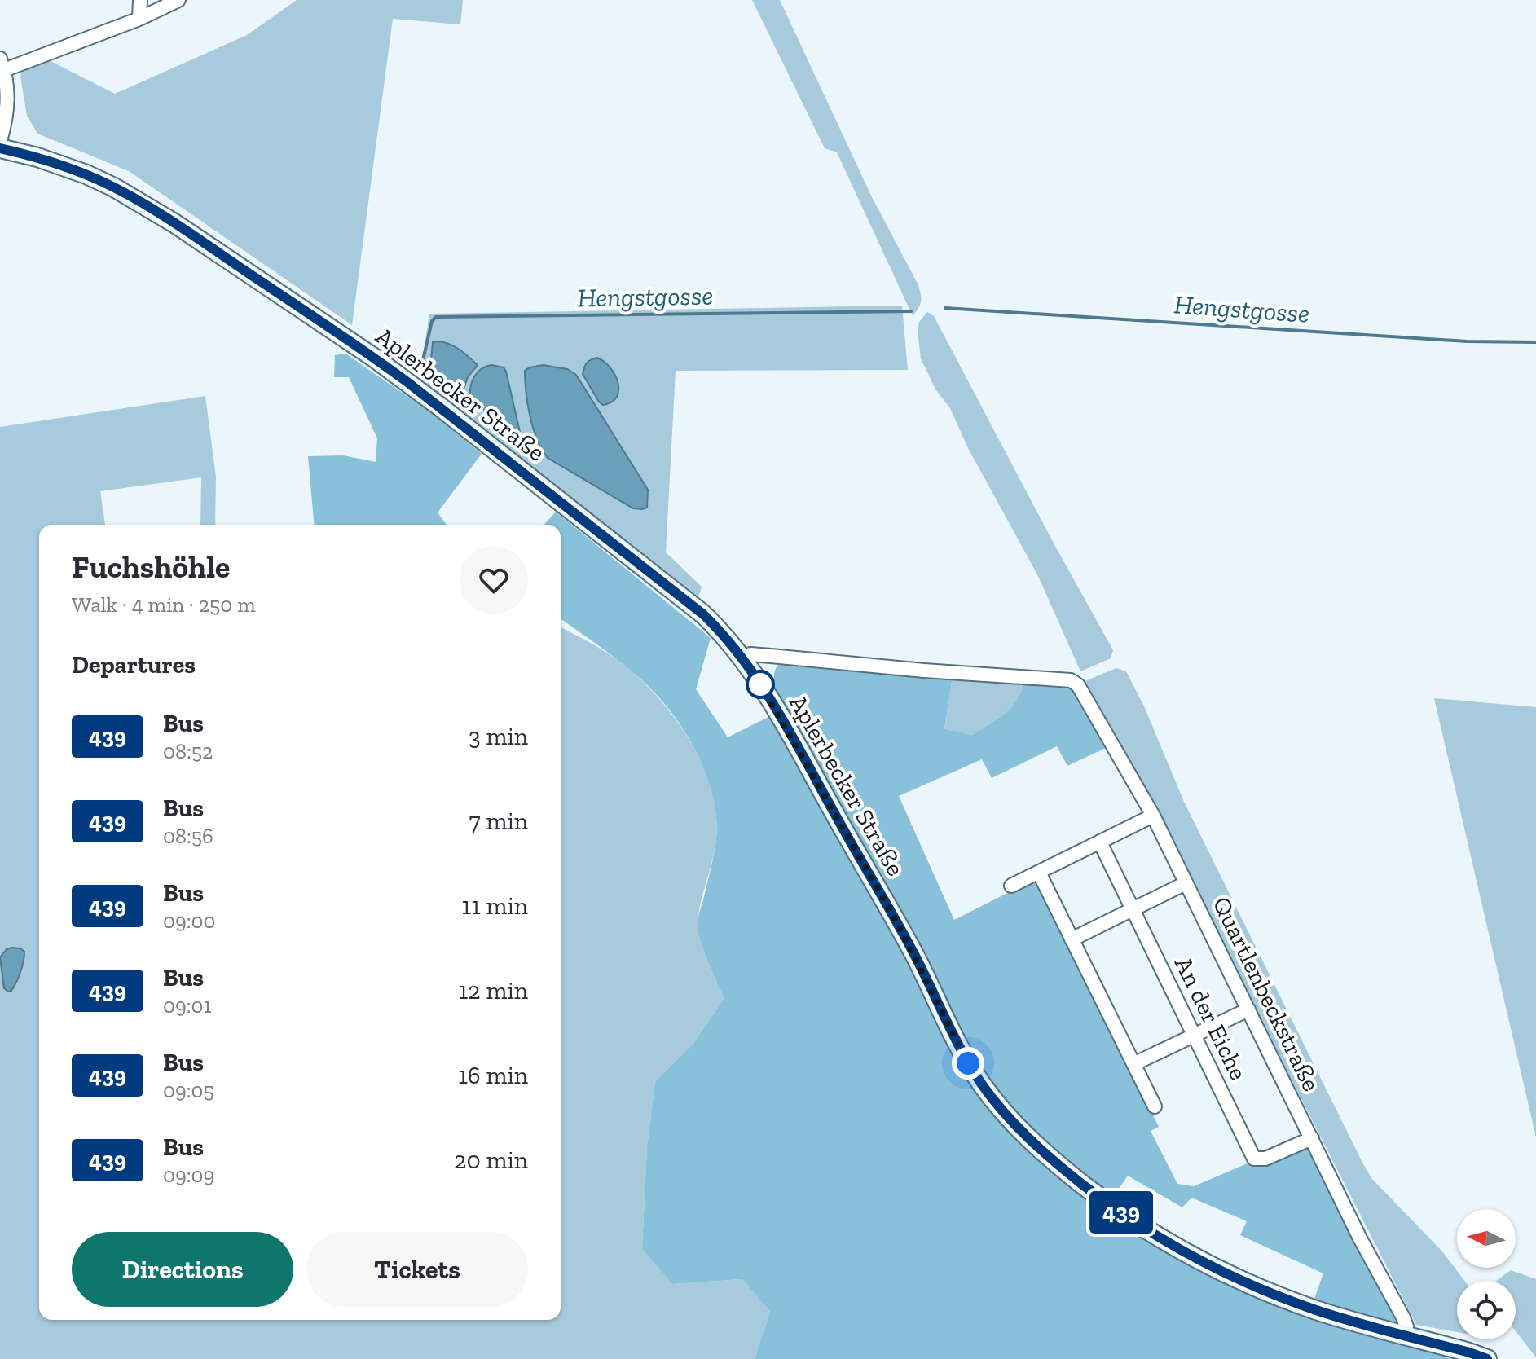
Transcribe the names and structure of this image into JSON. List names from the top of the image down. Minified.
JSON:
{"streets":{"main road":["Aplerbecker Straße"],"street":["Quartlenbeckstraße","An der Eiche"]},"crossings":[["Aplerbecker Straße","Quartlenbeckstraße"],["Quartlenbeckstraße","An der Eiche"]],"water":["Hengstgosse"],"lines":["bus line 439"],"north":"left","page":{"on_map":"439","heading":[["Fuchshöhle","Walk · 4 min · 250 m"],"Departures"],"list":[{"mark":"439","name":"Bus","note":"08:52","value":"3 min"},{"mark":"439","name":"Bus","note":"08:56","value":"7 min"},{"mark":"439","name":"Bus","note":"09:00","value":"11 min"},{"mark":"439","name":"Bus","note":"09:01","value":"12 min"},{"mark":"439","name":"Bus","note":"09:05","value":"16 min"},{"mark":"439","name":"Bus","note":"09:09","value":"20 min"}],"buttons":["Directions","Tickets"]}}
